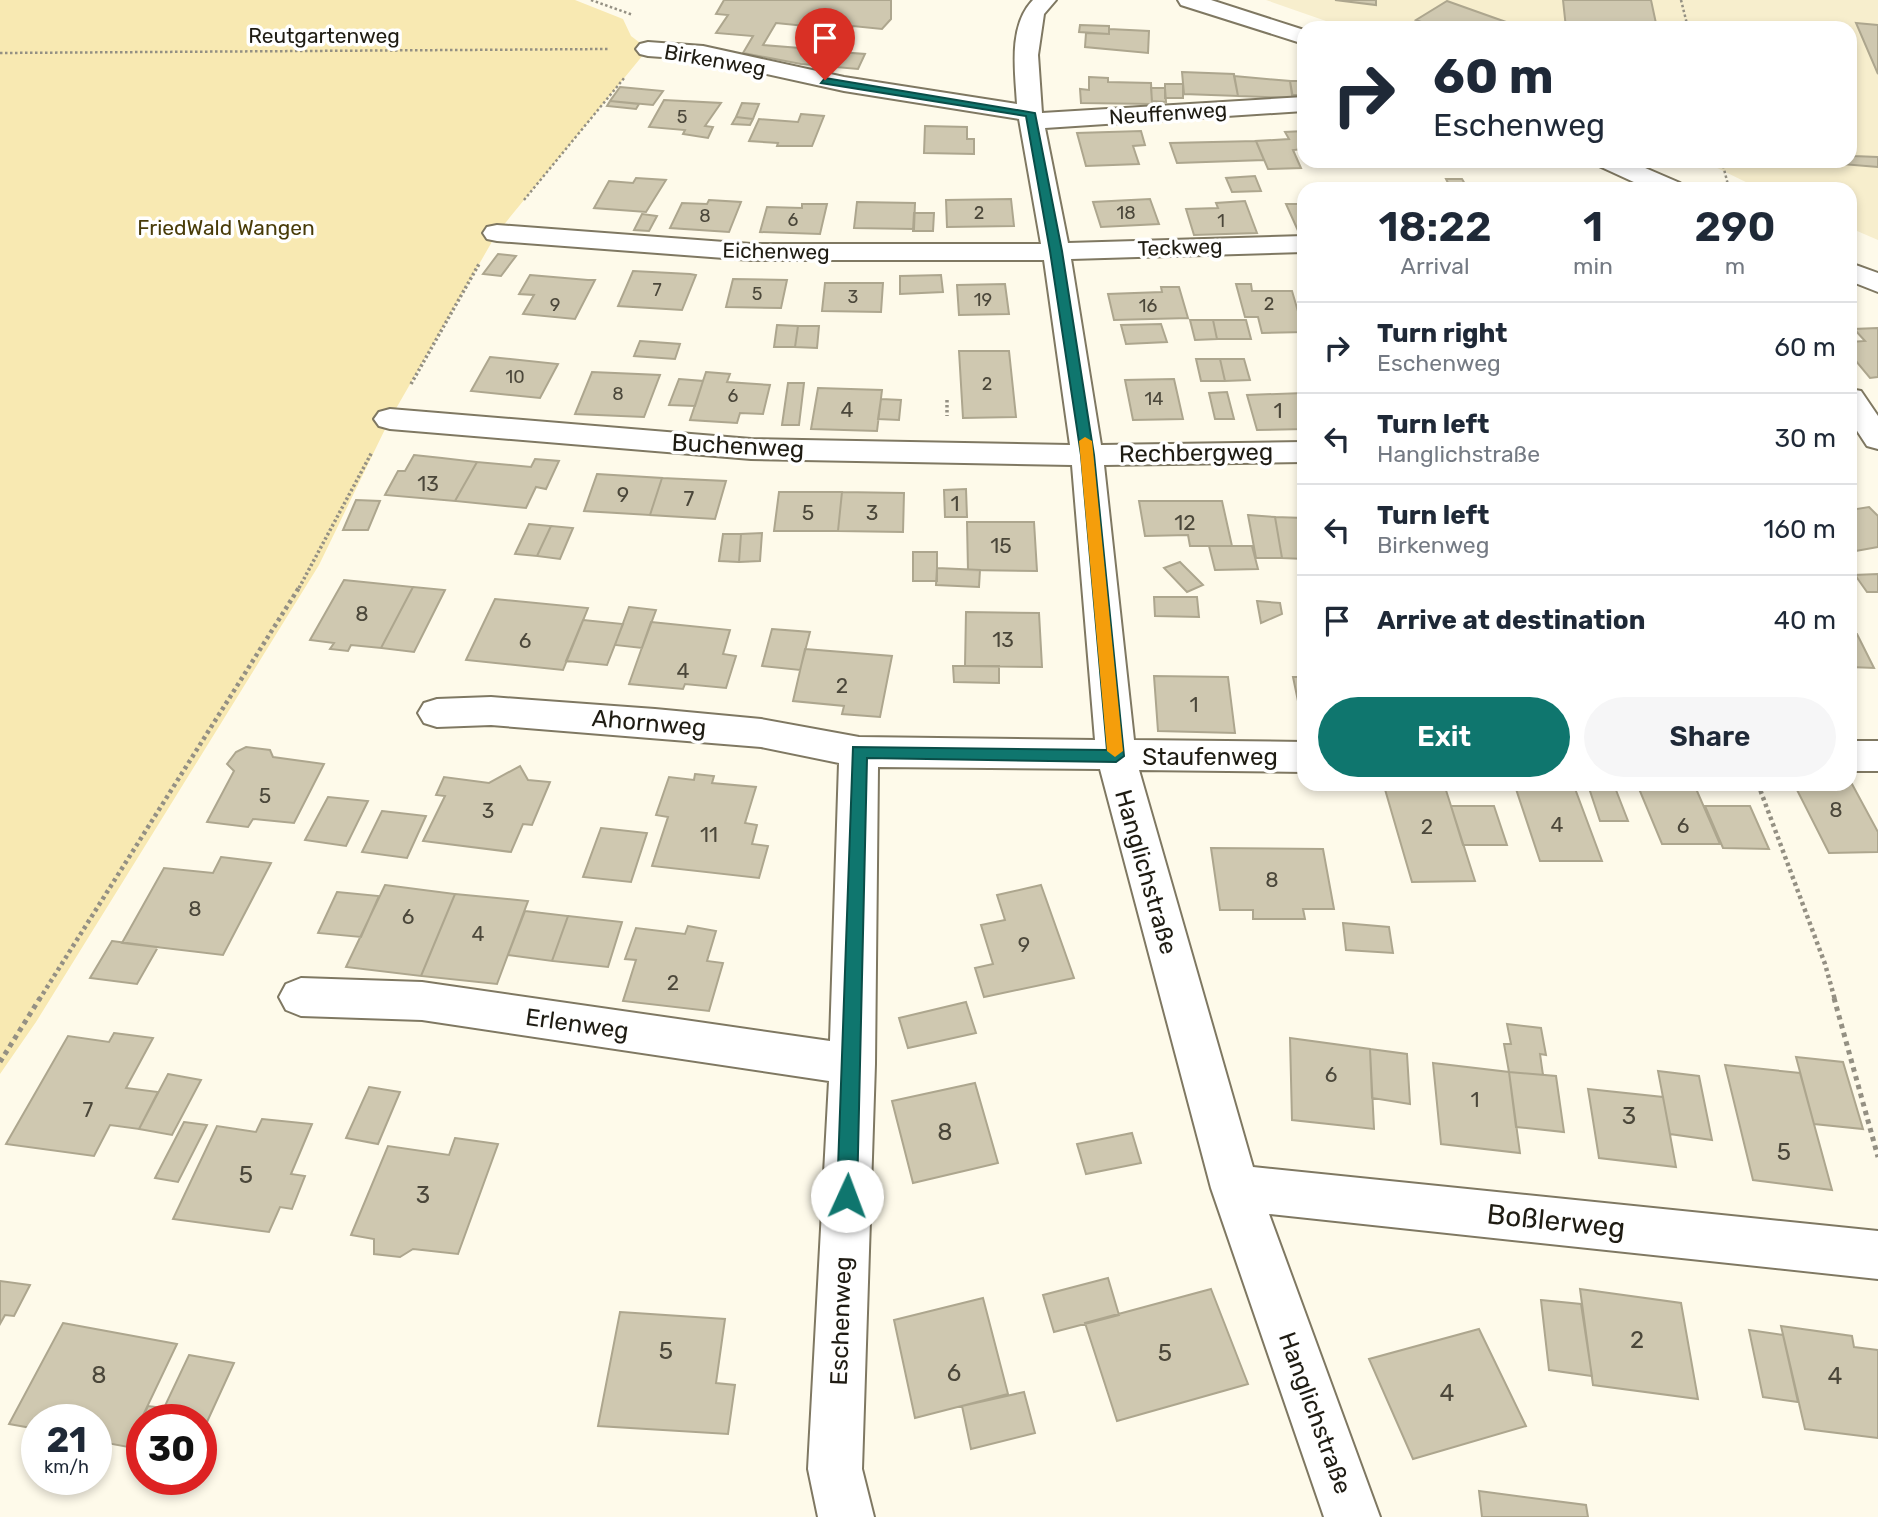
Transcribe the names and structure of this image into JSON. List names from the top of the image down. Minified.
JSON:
{"streets":{"street":["Birkenweg","Neuffenweg","Teckweg","Eichenweg","Buchenweg","Rechbergweg","Ahornweg","Staufenweg","Hanglichstraße","Erlenweg","Boßlerweg","Eschenweg"],"path":["Reutgartenweg"]},"crossings":[["Reutgartenweg","Birkenweg"],["Birkenweg","Neuffenweg"],["Birkenweg","Hanglichstraße"],["Neuffenweg","Hanglichstraße"],["Teckweg","Eichenweg"],["Teckweg","Hanglichstraße"],["Eichenweg","Hanglichstraße"],["Buchenweg","Rechbergweg"],["Buchenweg","Hanglichstraße"],["Rechbergweg","Hanglichstraße"],["Ahornweg","Eschenweg"],["Staufenweg","Hanglichstraße"],["Hanglichstraße","Boßlerweg"],["Erlenweg","Eschenweg"]],"parks":["FriedWald Wangen"],"house_numbers":["5","2","18","8","6","1","7","5","3","19","2","9","16","10","2","8","6","14","4","1","13","9","7","1","5","3","12","15","8","13","6","4","2","1","5","8","3","4","6","2","11","8","8","6","4","9","2","6","1","7","3","8","5","5","3","2","5","5","6","8","4","4"],"page":{"turn":["60 m","Eschenweg"],"eta":["18:22","Arrival","1","min","290","m"],"list":[{"name":"Turn right","note":"Eschenweg","value":"60 m"},{"name":"Turn left","note":"Hanglichstraße","value":"30 m"},{"name":"Turn left","note":"Birkenweg","value":"160 m"},{"name":"Arrive at destination","value":"40 m"}],"buttons":["Exit","Share"],"speed":"21 km/h","limit":"30"}}
